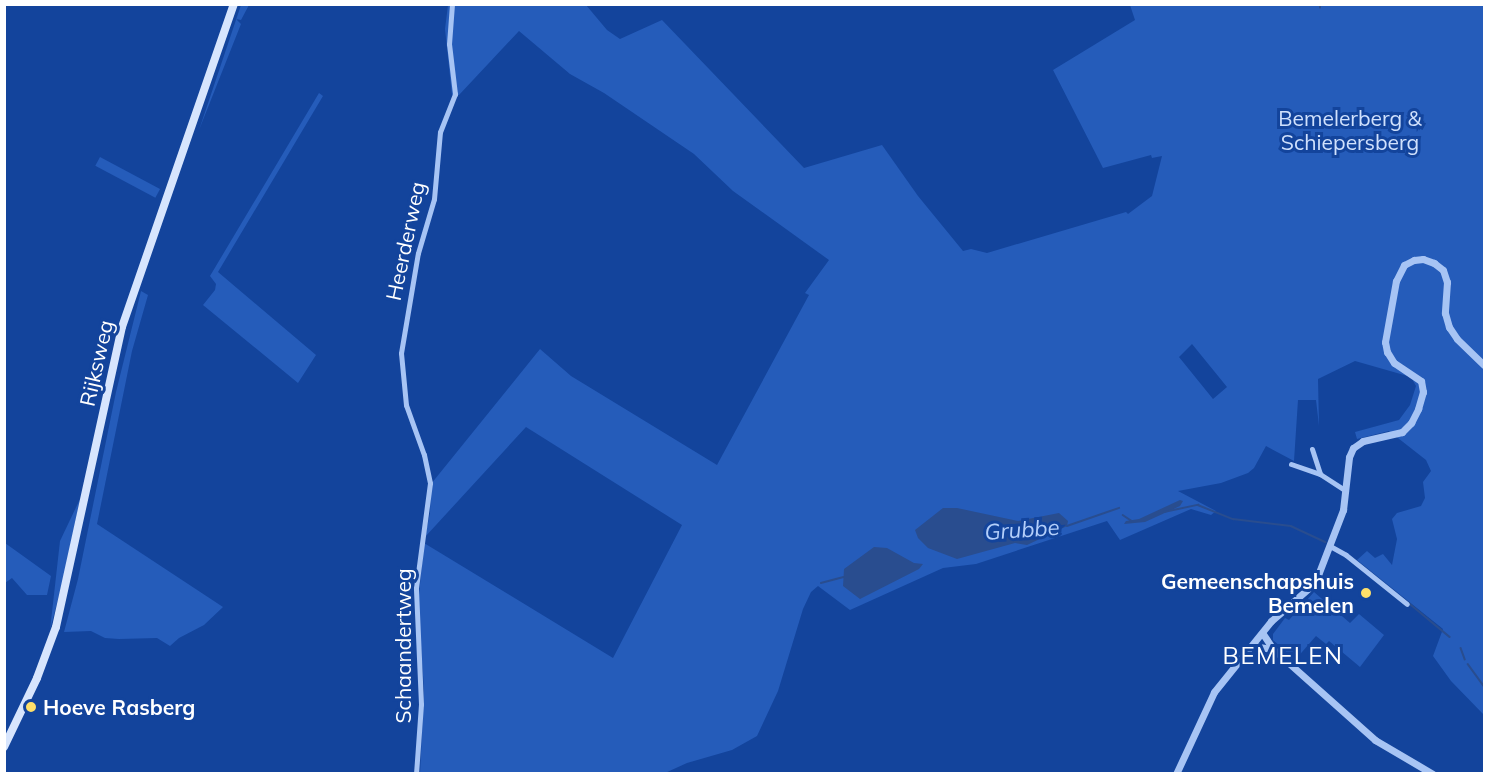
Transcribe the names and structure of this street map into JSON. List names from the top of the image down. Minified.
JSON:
{"streets":{"main road":["Rijksweg"],"street":["Heerderweg","Schaandertweg"]},"crossings":[["Heerderweg","Schaandertweg"]],"districts":["BEMELEN"],"water":["Grubbe"],"parks":["Bemelerberg & Schiepersberg"],"places":["Gemeenschapshuis Bemelen","Hoeve Rasberg"]}
